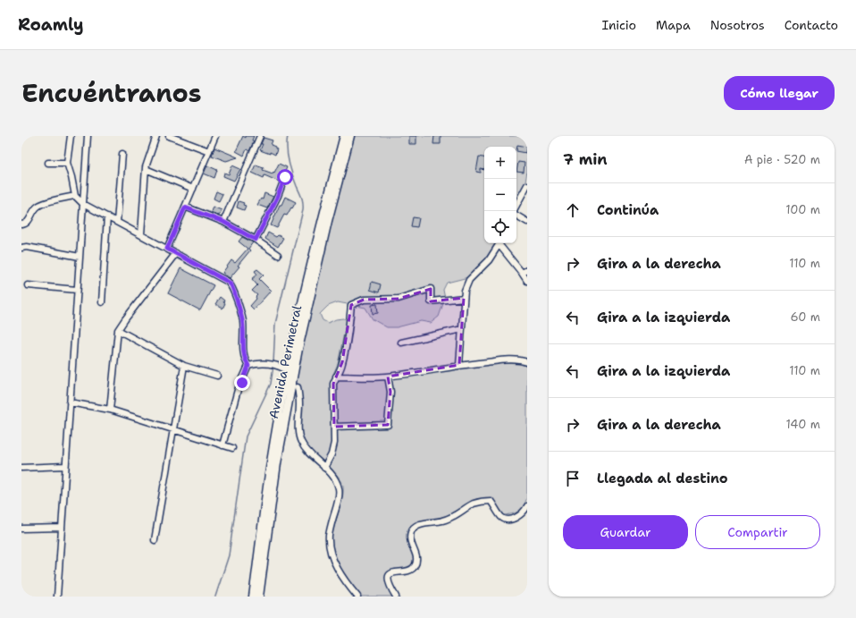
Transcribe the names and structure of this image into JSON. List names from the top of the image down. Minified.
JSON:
{"streets":{"main road":["Avenida Perimetral"]},"page":{"header":"Roamly","nav":["Inicio","Mapa","Nosotros","Contacto"],"title":"Encuéntranos","buttons":["Cómo llegar",["Guardar","Compartir"]],"heading":["7 min","A pie · 520 m"],"map_buttons":["+","−"],"list":[["Continúa","100 m"],["Gira a la derecha","110 m"],["Gira a la izquierda","60 m"],["Gira a la izquierda","110 m"],["Gira a la derecha","140 m"],"Llegada al destino"]}}
